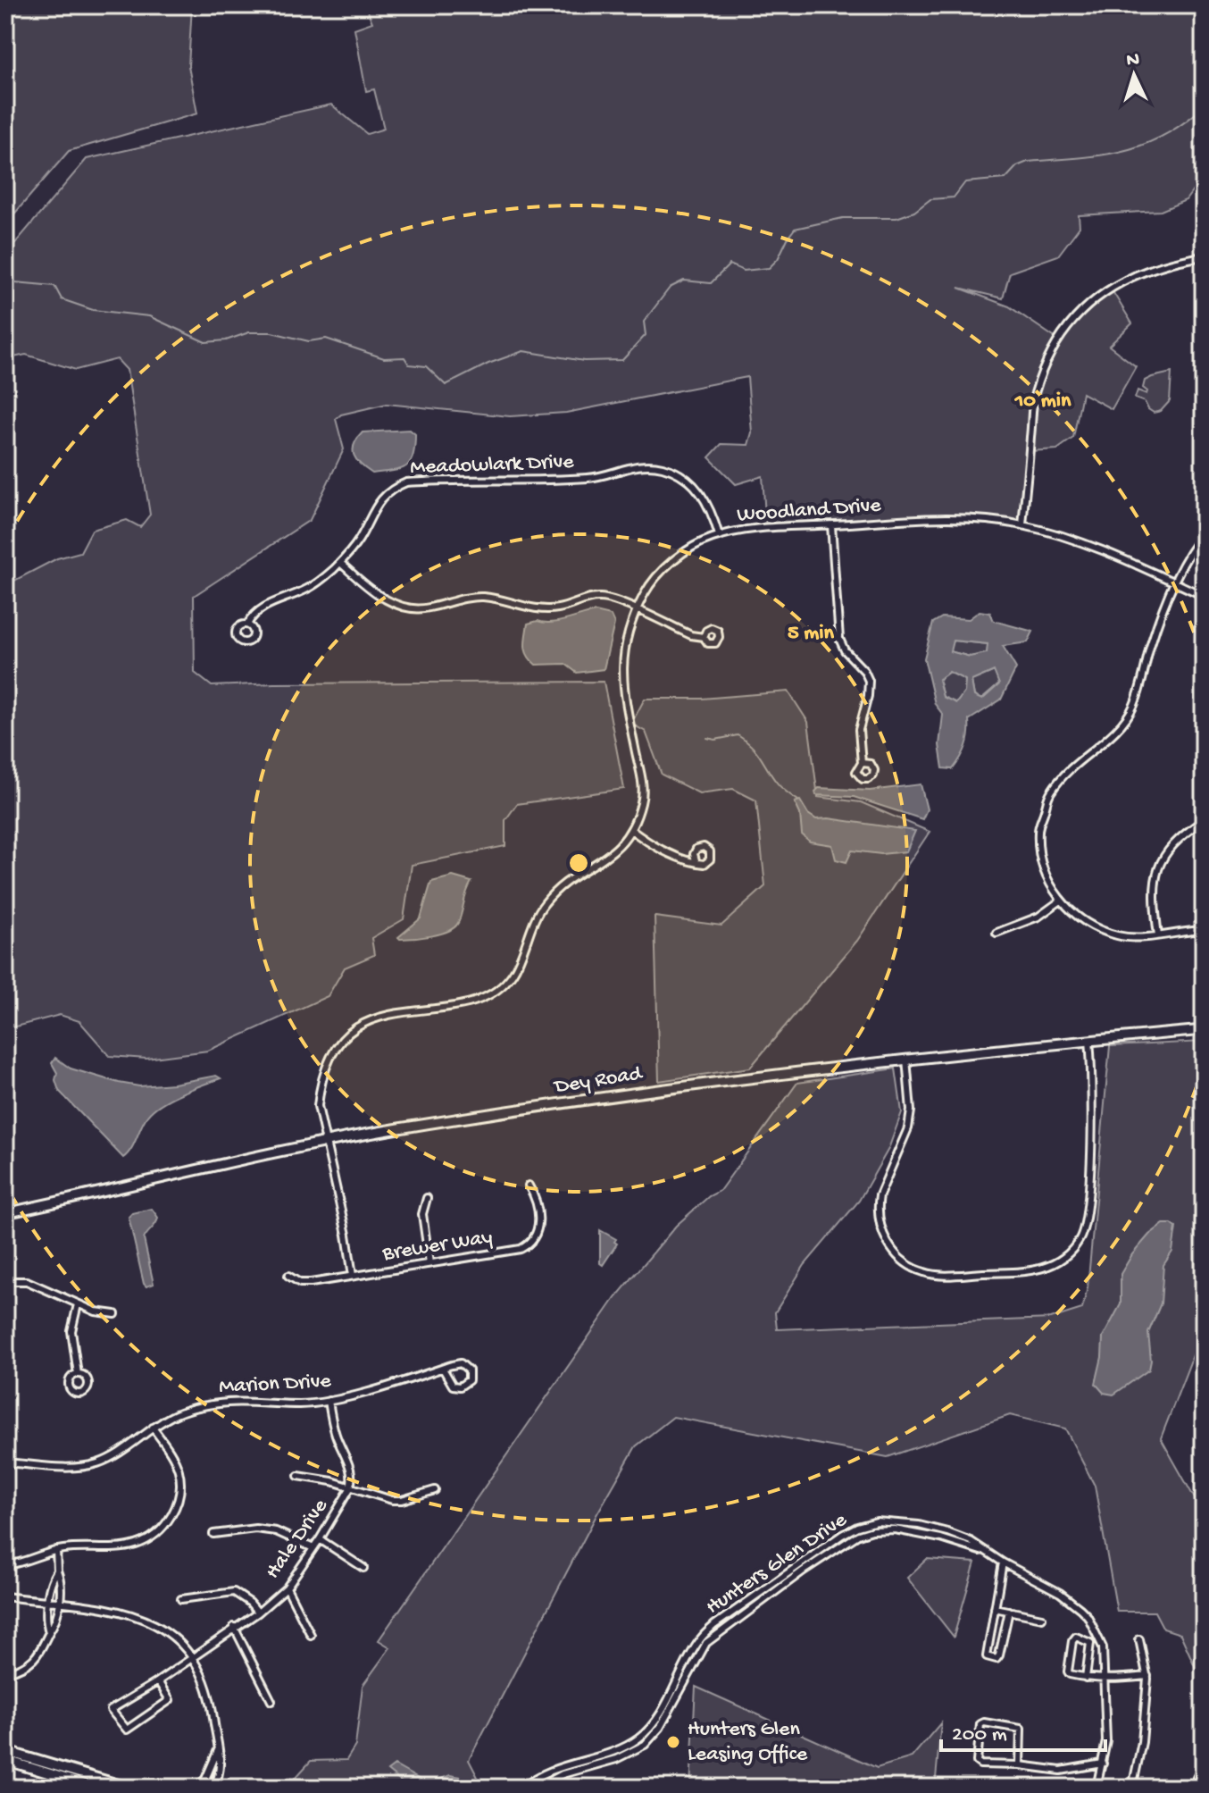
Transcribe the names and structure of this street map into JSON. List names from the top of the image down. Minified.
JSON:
{"streets":{"main road":["Dey Road"],"street":["Meadowlark Drive","Woodland Drive","Brewer Way","Marion Drive","Hale Drive","Hunters Glen Drive"]},"crossings":[["Meadowlark Drive","Woodland Drive"],["Woodland Drive","Dey Road"],["Woodland Drive","Brewer Way"],["Marion Drive","Hale Drive"]],"places":["Hunters Glen Leasing Office"],"scale_bar":"200 m","north":"top","rings":["10 min","5 min"]}
